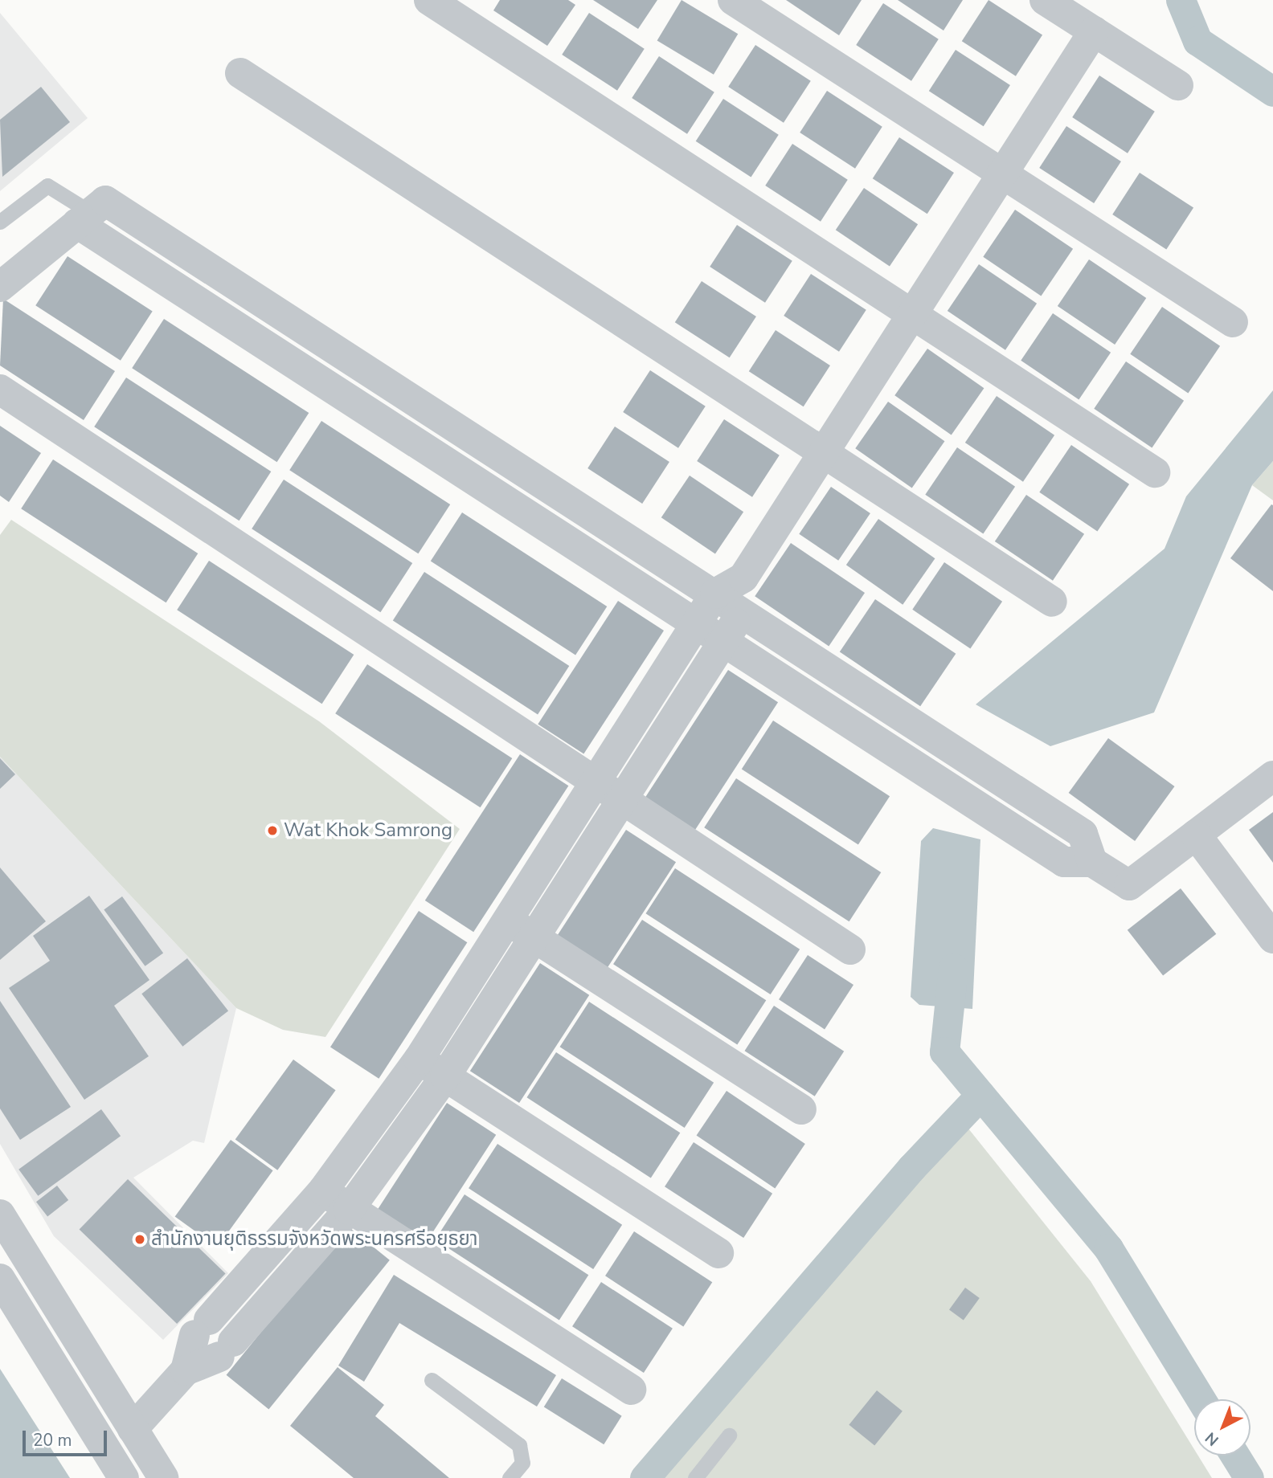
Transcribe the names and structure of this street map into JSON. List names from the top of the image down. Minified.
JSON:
{"places":["Wat Khok Samrong","สำนักงานยุติธรรมจังหวัดพระนครศรีอยุธยา"],"scale_bar":"20 m","north":"bottom left"}
